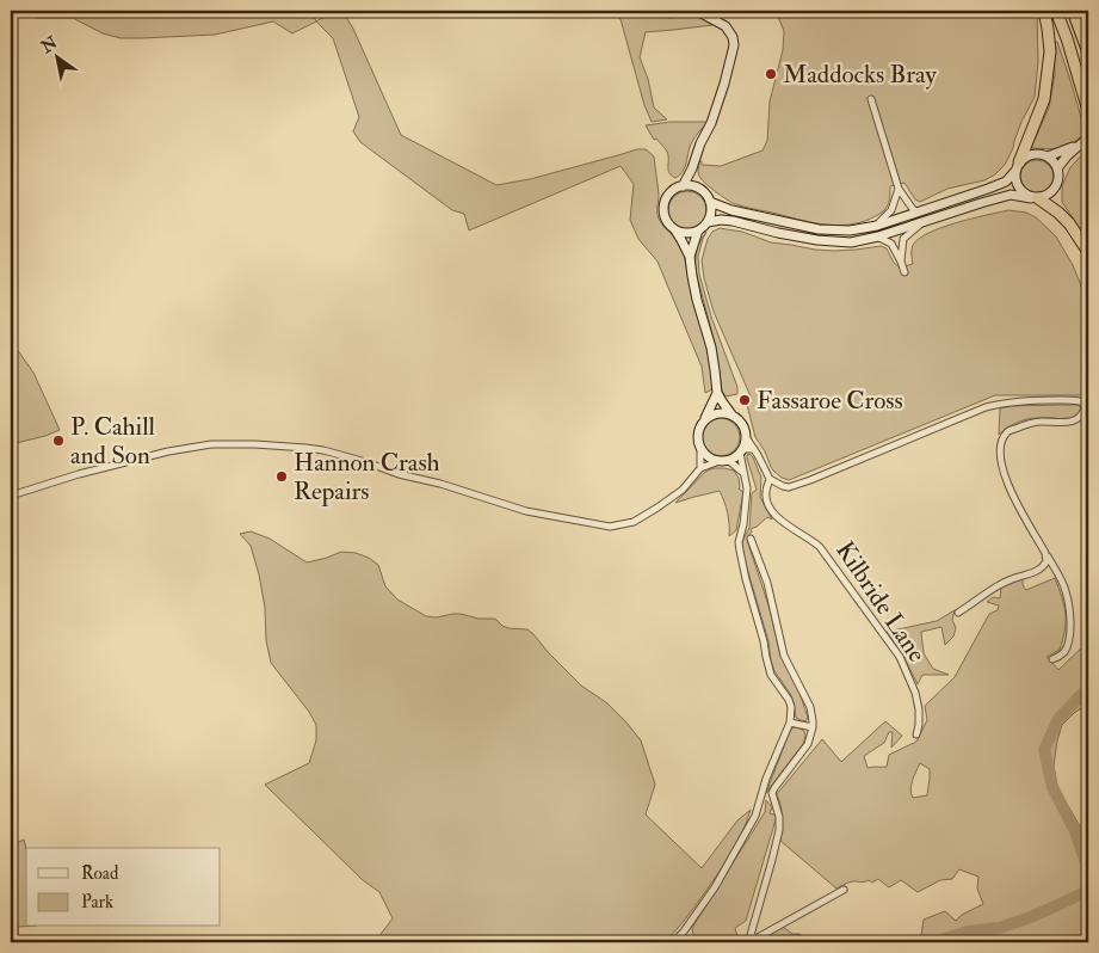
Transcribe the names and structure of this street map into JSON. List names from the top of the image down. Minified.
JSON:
{"streets":{"street":["Kilbride Lane"]},"places":["Maddocks Bray","Fassaroe Cross","P. Cahill and Son","Hannon Crash Repairs"],"legend":["Road","Park"],"north":"top left"}
